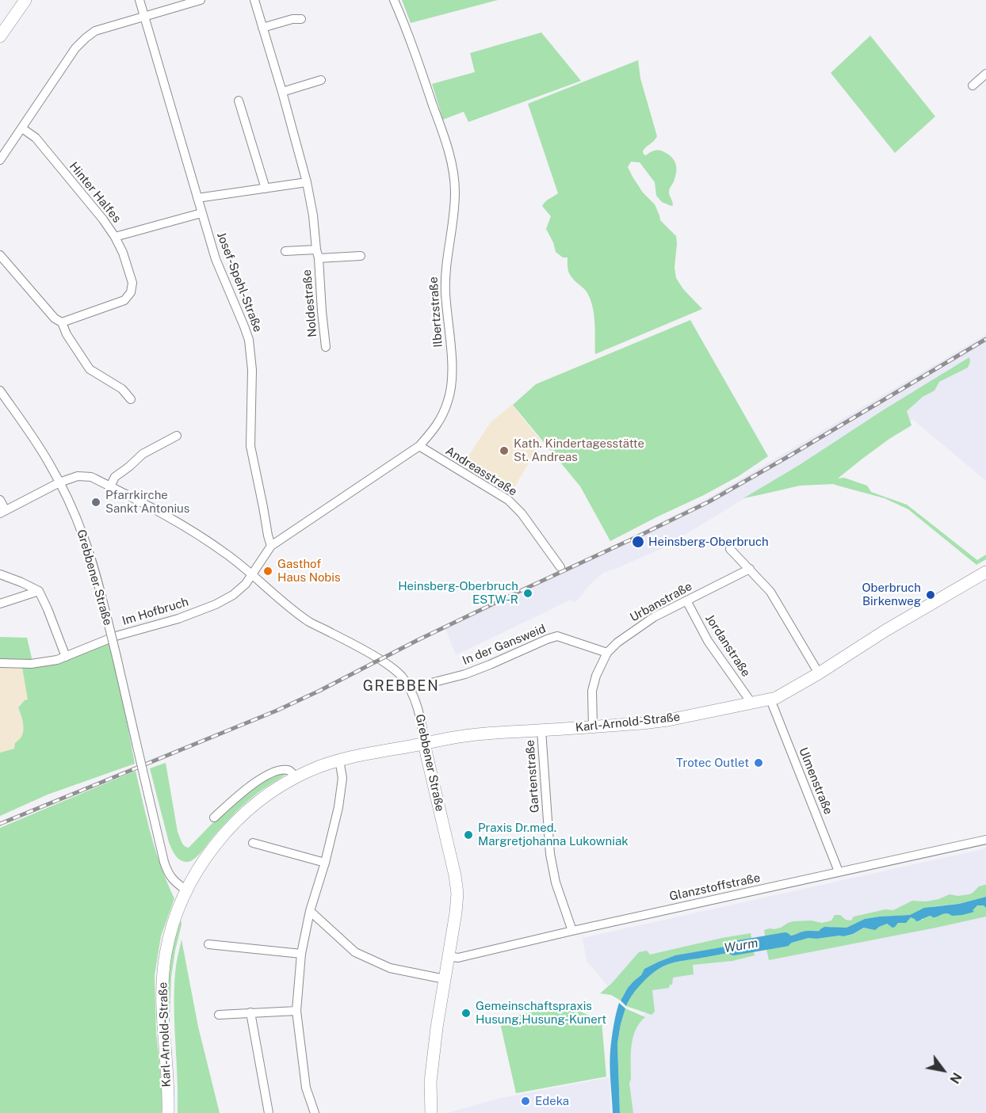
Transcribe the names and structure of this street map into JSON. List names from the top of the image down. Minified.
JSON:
{"streets":{"main road":["Grebbener Straße","Karl-Arnold-Straße"],"street":["Hinter Halfes","Josef-Spehl-Straße","Noldestraße","Ilbertzstraße","Andreasstraße","Urbanstraße","Im Hofbruch","In der Gansweid","Jordanstraße","Gartenstraße","Ulmenstraße","Glanzstoffstraße"]},"crossings":[["Josef-Spehl-Straße","Ilbertzstraße"],["Ilbertzstraße","Andreasstraße"],["Grebbener Straße","Im Hofbruch"],["Grebbener Straße","In der Gansweid"],["Grebbener Straße","Karl-Arnold-Straße"],["Grebbener Straße","Glanzstoffstraße"],["Urbanstraße","In der Gansweid"],["Urbanstraße","Jordanstraße"],["Urbanstraße","Karl-Arnold-Straße"],["Jordanstraße","Karl-Arnold-Straße"],["Karl-Arnold-Straße","Gartenstraße"],["Karl-Arnold-Straße","Ulmenstraße"],["Gartenstraße","Glanzstoffstraße"],["Ulmenstraße","Glanzstoffstraße"]],"districts":["GREBBEN"],"water":["Wurm"],"places":["Kath. Kindertagesstätte St. Andreas","Pfarrkirche Sankt Antonius","Heinsberg-Oberbruch","Gasthof Haus Nobis","Heinsberg-Oberbruch ESTW-R","Oberbruch Birkenweg","Trotec Outlet","Praxis Dr.med. Margretjohanna Lukowniak","Gemeinschaftspraxis Husung,Husung-Kunert","Edeka"],"north":"bottom right"}
